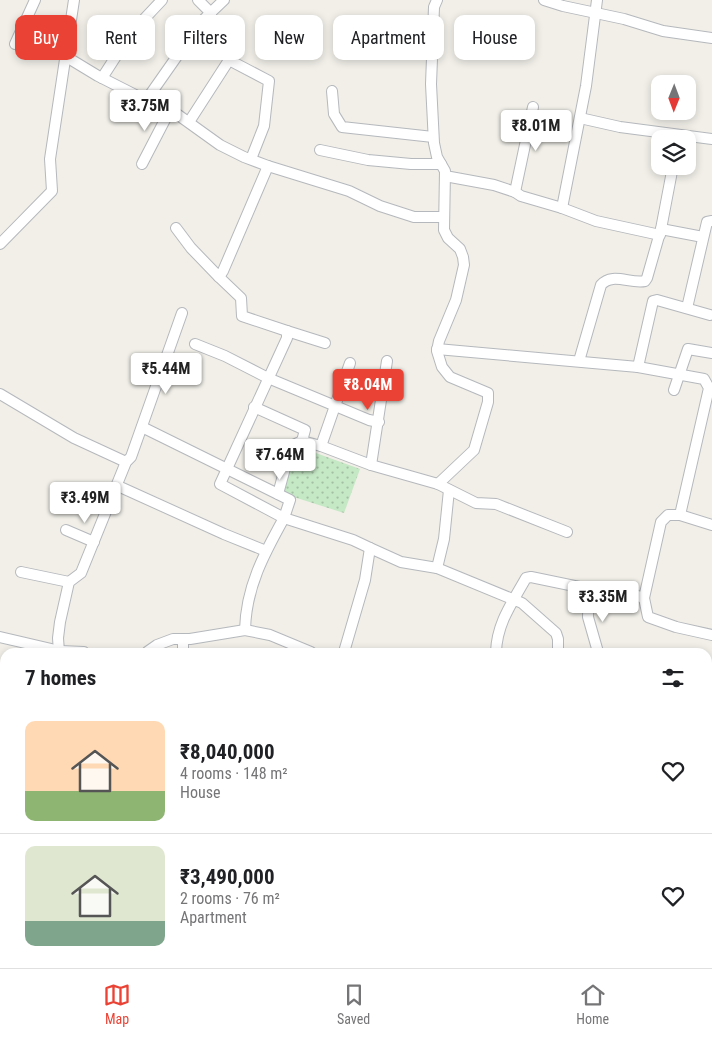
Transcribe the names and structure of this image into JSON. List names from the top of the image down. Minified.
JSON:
{"north":"bottom","page":{"chip":["Buy","Rent","Filters","New","Apartment","House"],"price":["₹3.75M","₹8.01M","₹5.44M","₹8.04M","₹7.64M","₹3.49M","₹3.35M"],"heading":"7 homes","list":[{"name":"₹8,040,000","note":"4 rooms · 148 m² · House"},{"name":"₹3,490,000","note":"2 rooms · 76 m² · Apartment"}],"tabs":["Map","Saved","Home"]}}
